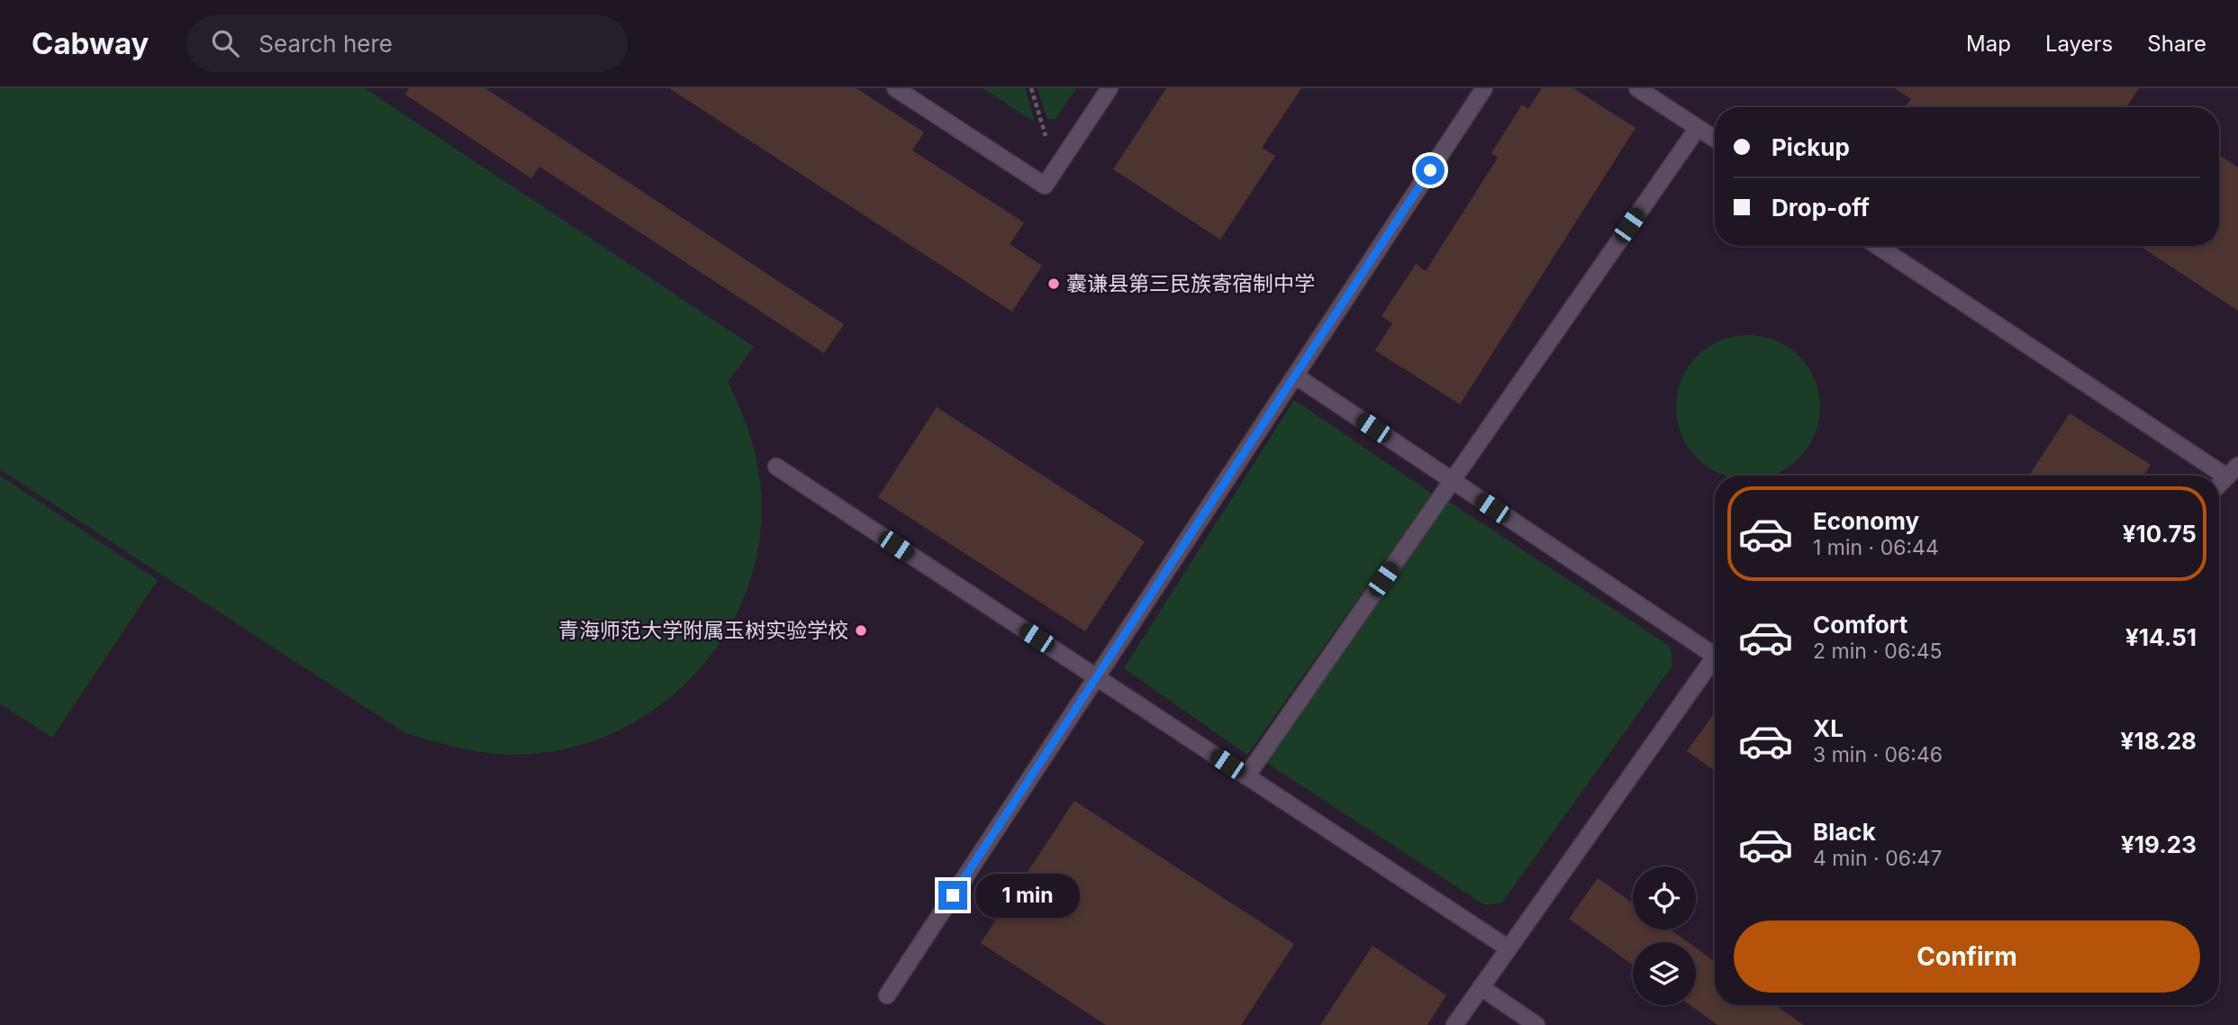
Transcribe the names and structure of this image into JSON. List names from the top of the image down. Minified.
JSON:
{"places":["囊谦县第三民族寄宿制中学","青海师范大学附属玉树实验学校"],"page":{"header":"Cabway","search":"Search here","nav":["Map","Layers","Share"],"banner":["Pickup","Drop-off"],"list":[{"name":"Economy","note":"1 min · 06:44","value":"¥10.75"},{"name":"Comfort","note":"2 min · 06:45","value":"¥14.51"},{"name":"XL","note":"3 min · 06:46","value":"¥18.28"},{"name":"Black","note":"4 min · 06:47","value":"¥19.23"}],"bubble":"1 min","buttons":"Confirm"}}
